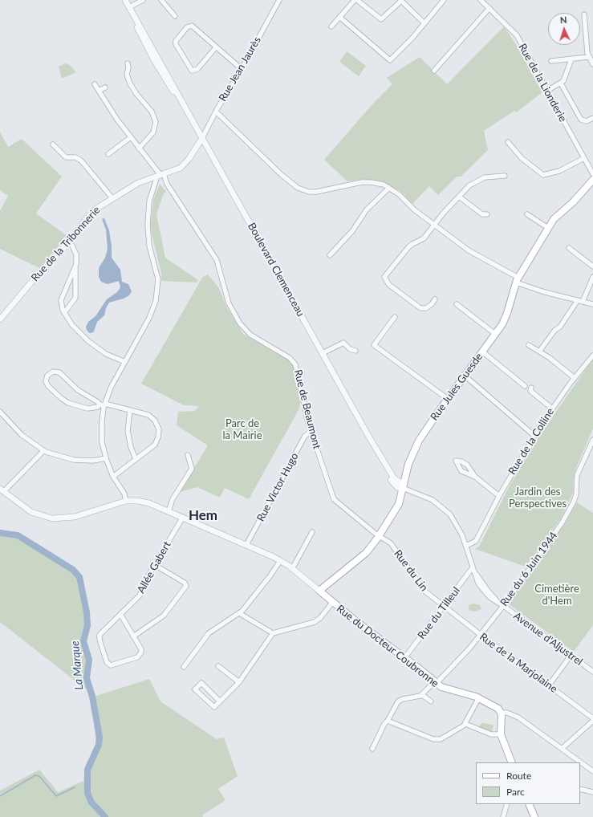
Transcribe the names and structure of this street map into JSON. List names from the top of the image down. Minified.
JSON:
{"streets":{"main road":["Rue Jules Guesde","Rue du Docteur Coubronne"],"street":["Rue Jean Jaurès","Rue de la Lionderie","Rue de la Tribonnerie","Boulevard Clemenceau","Rue de Beaumont","Rue de la Colline","Rue Victor Hugo","Allée Gabert","Rue du 6 Juin 1944","Rue du Lin","Rue du Tilleul","Avenue d'Aljustrel","Rue de la Marjolaine"]},"crossings":[["Rue Jean Jaurès","Rue de la Tribonnerie"],["Rue Jean Jaurès","Boulevard Clemenceau"],["Rue de la Tribonnerie","Boulevard Clemenceau"],["Rue de la Tribonnerie","Rue de Beaumont"],["Boulevard Clemenceau","Rue Jules Guesde"],["Boulevard Clemenceau","Avenue d'Aljustrel"],["Rue Jules Guesde","Rue de Beaumont"],["Rue Jules Guesde","Rue du Lin"],["Rue Jules Guesde","Avenue d'Aljustrel"],["Rue Jules Guesde","Rue du Docteur Coubronne"],["Rue de Beaumont","Rue Victor Hugo"],["Rue de Beaumont","Rue du Lin"],["Rue de la Colline","Avenue d'Aljustrel"],["Rue du 6 Juin 1944","Avenue d'Aljustrel"],["Rue du 6 Juin 1944","Rue du Docteur Coubronne"],["Rue du 6 Juin 1944","Rue de la Marjolaine"],["Rue du Lin","Rue du Tilleul"],["Rue du Lin","Rue de la Marjolaine"],["Rue du Tilleul","Avenue d'Aljustrel"],["Rue du Tilleul","Rue du Docteur Coubronne"],["Rue du Tilleul","Rue de la Marjolaine"]],"districts":["Hem"],"water":["La Marque"],"parks":["Parc de la Mairie","Jardin des Perspectives","Cimetière d'Hem"],"legend":["Route","Parc"],"north":"top"}
